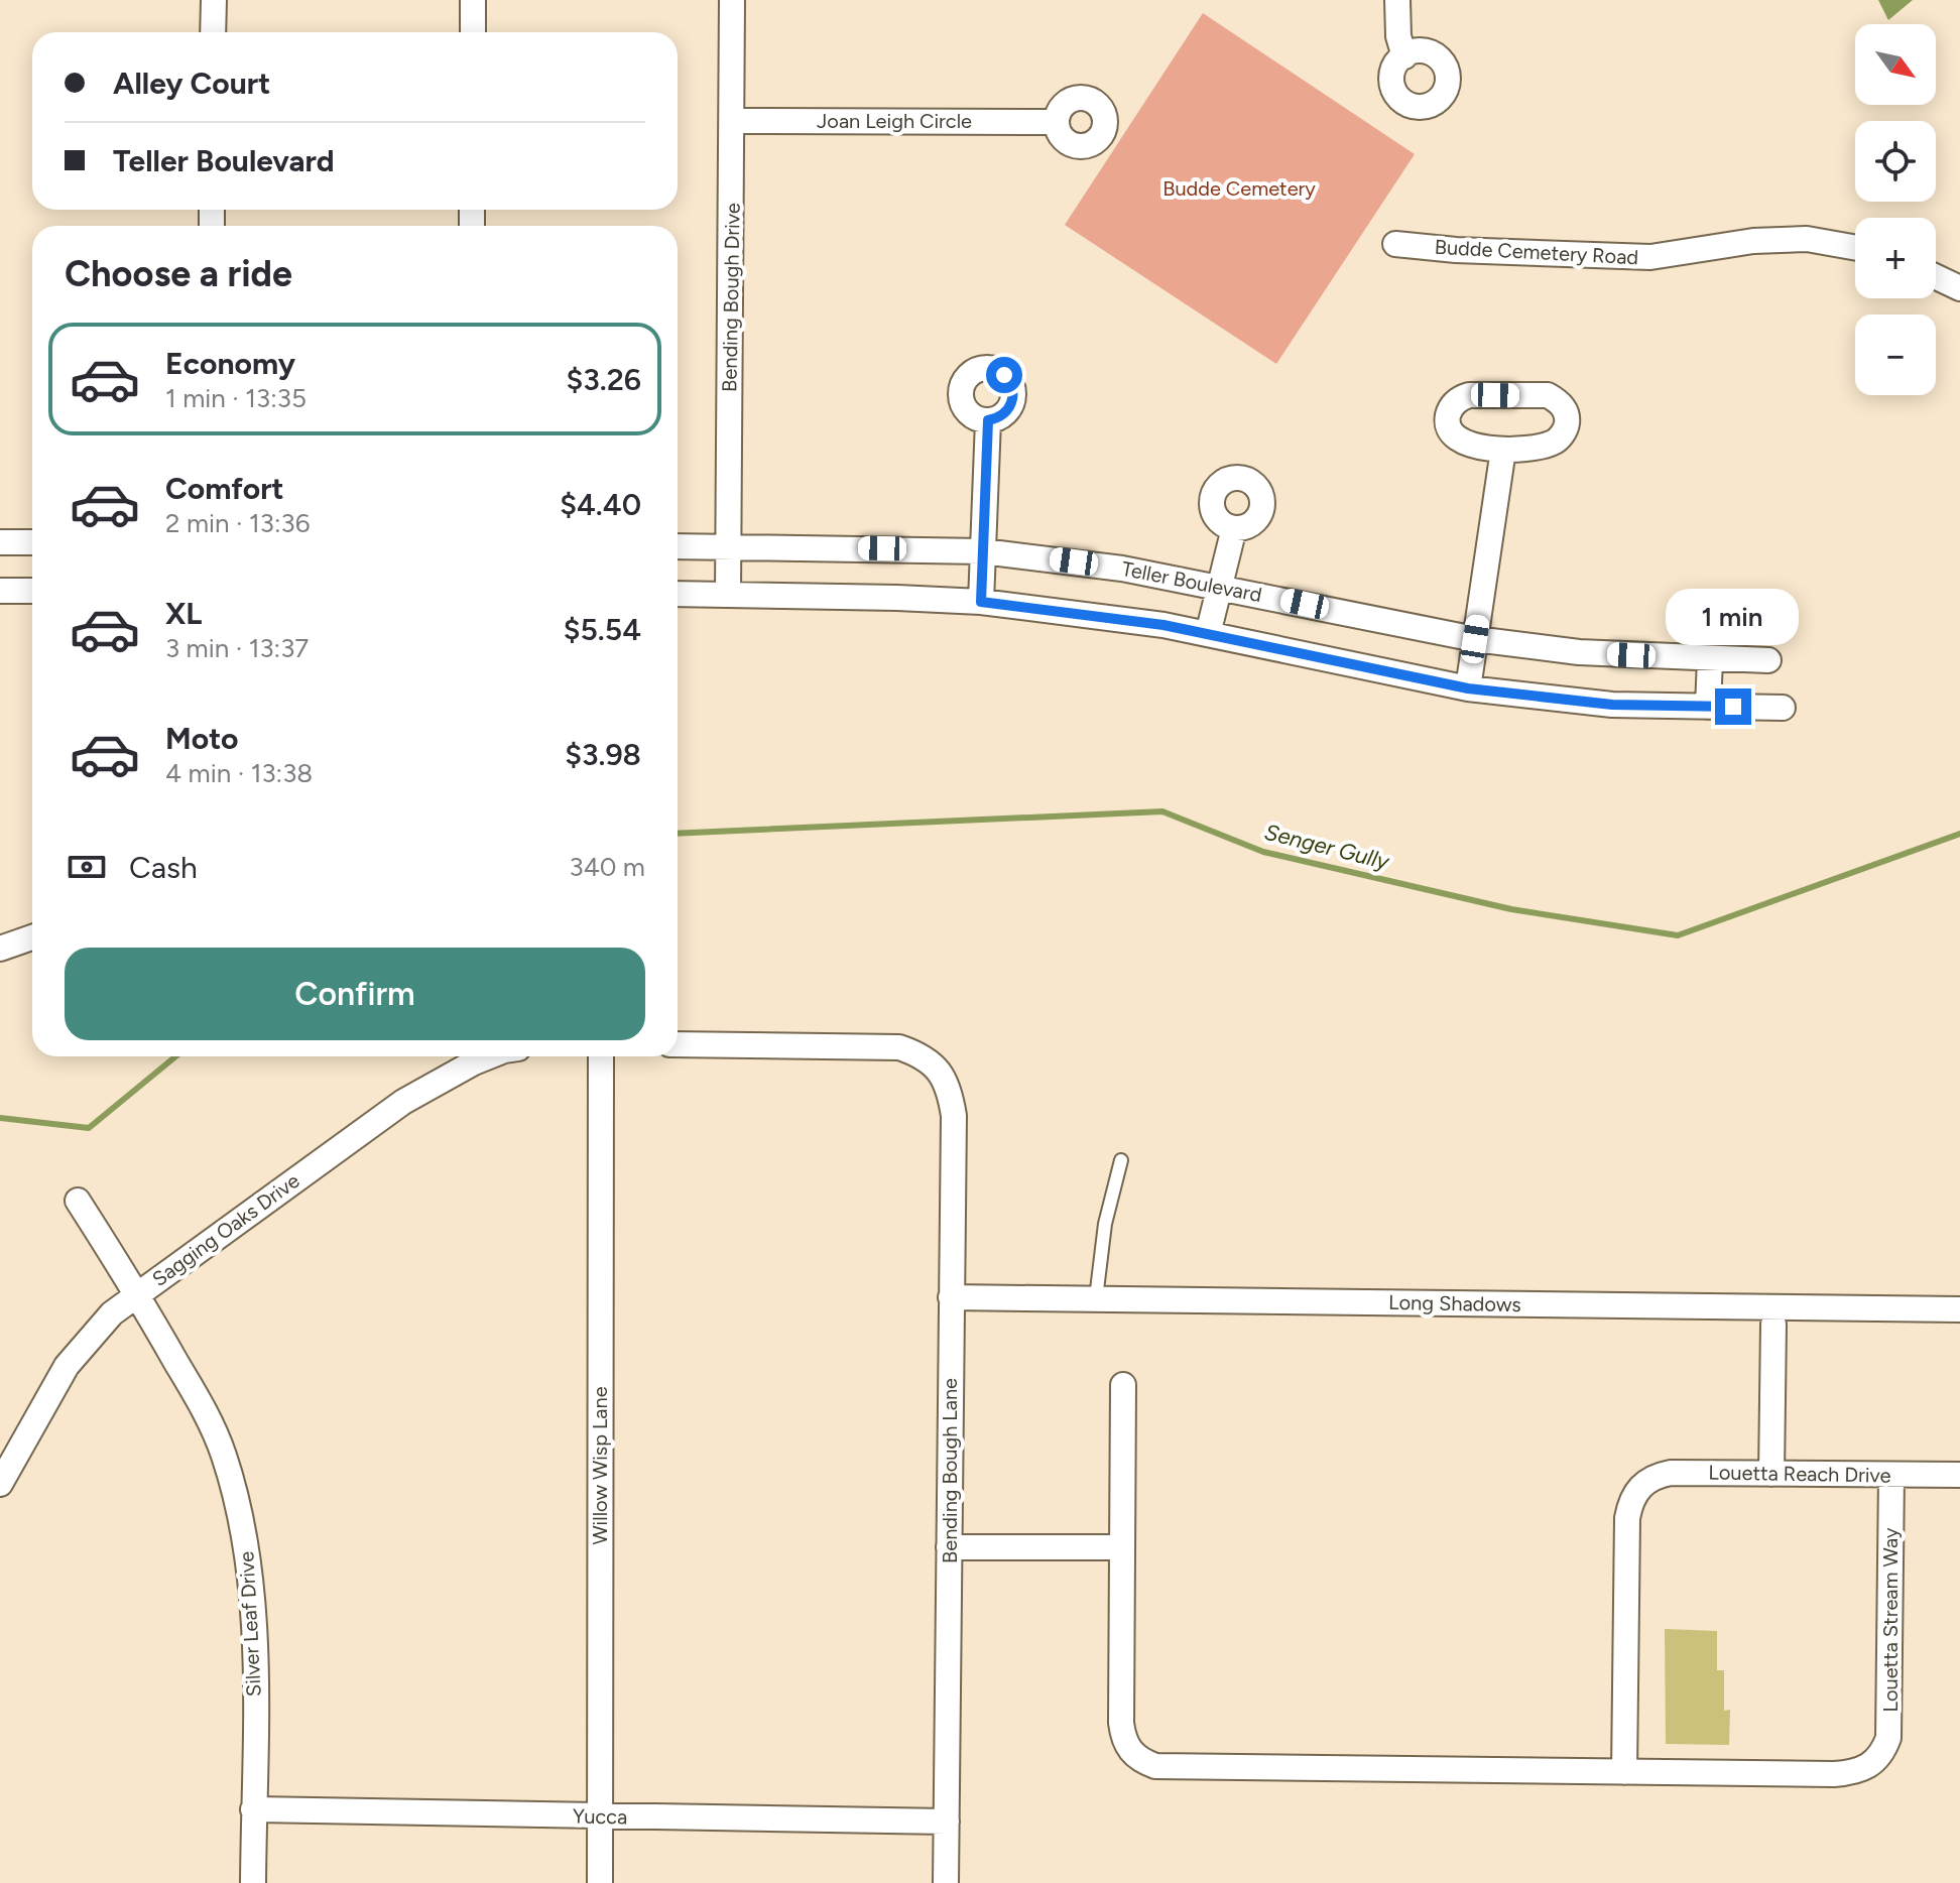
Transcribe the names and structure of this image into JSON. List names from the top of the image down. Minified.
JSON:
{"streets":{"street":["Joan Leigh Circle","Budde Cemetery Road","Bending Bough Drive","Teller Boulevard","Sagging Oaks Drive","Long Shadows","Willow Wisp Lane","Bending Bough Lane","Louetta Reach Drive","Louetta Stream Way","Silver Leaf Drive","Yucca"]},"crossings":[["Joan Leigh Circle","Bending Bough Drive"],["Bending Bough Drive","Teller Boulevard"],["Sagging Oaks Drive","Silver Leaf Drive"],["Long Shadows","Bending Bough Lane"],["Willow Wisp Lane","Yucca"],["Bending Bough Lane","Yucca"],["Louetta Reach Drive","Louetta Stream Way"],["Silver Leaf Drive","Yucca"]],"water":["Senger Gully"],"parks":["Budde Cemetery"],"north":"bottom right","page":{"map_buttons":["+","−"],"banner":["Alley Court","Teller Boulevard"],"heading":"Choose a ride","list":[{"name":"Economy","note":"1 min · 13:35","value":"$3.26"},{"name":"Comfort","note":"2 min · 13:36","value":"$4.40"},{"name":"XL","note":"3 min · 13:37","value":"$5.54"},{"name":"Moto","note":"4 min · 13:38","value":"$3.98"}],"bubble":"1 min","pay":["Cash","340 m"],"buttons":"Confirm"}}
